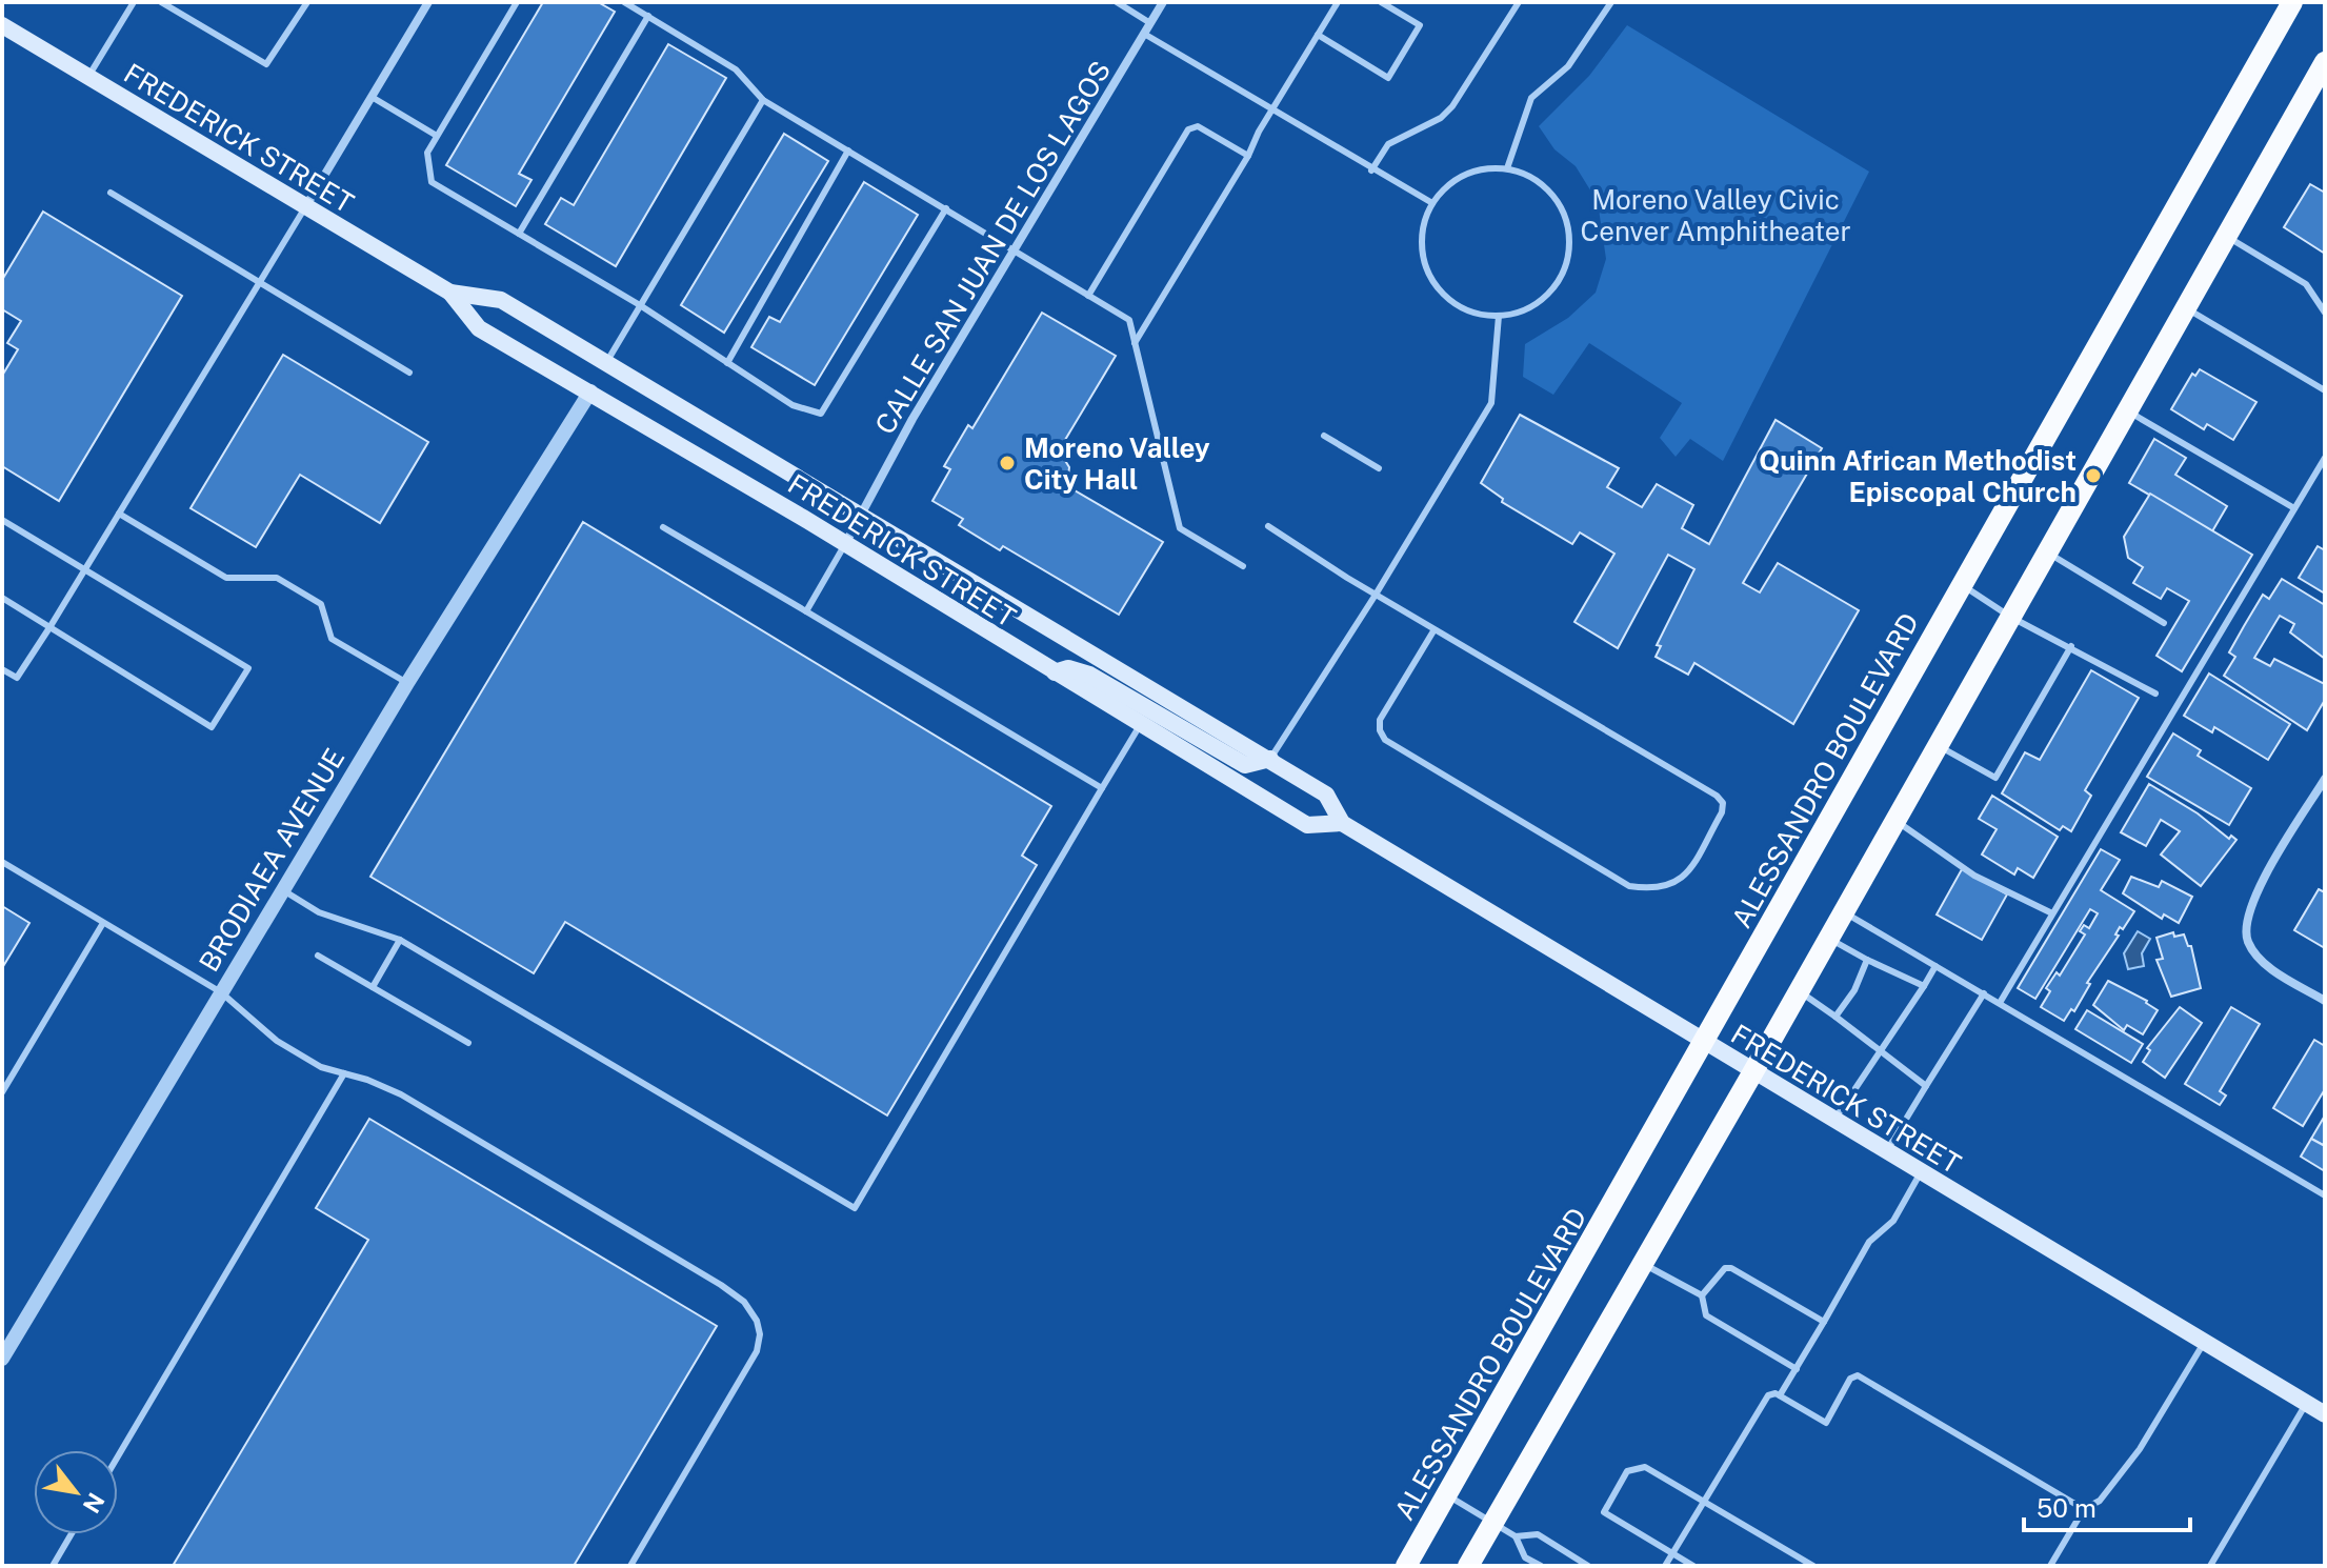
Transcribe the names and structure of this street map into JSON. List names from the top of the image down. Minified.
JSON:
{"streets":{"main road":["FREDERICK STREET","ALESSANDRO BOULEVARD"],"street":["CALLE SAN JUAN DE LOS LAGOS","BRODIAEA AVENUE"]},"crossings":[["FREDERICK STREET","CALLE SAN JUAN DE LOS LAGOS"],["FREDERICK STREET","ALESSANDRO BOULEVARD"],["FREDERICK STREET","BRODIAEA AVENUE"]],"parks":["Moreno Valley Civic Cenver Amphitheater"],"places":["Moreno Valley City Hall","Quinn African Methodist Episcopal Church"],"scale_bar":"50 m","north":"bottom right"}
